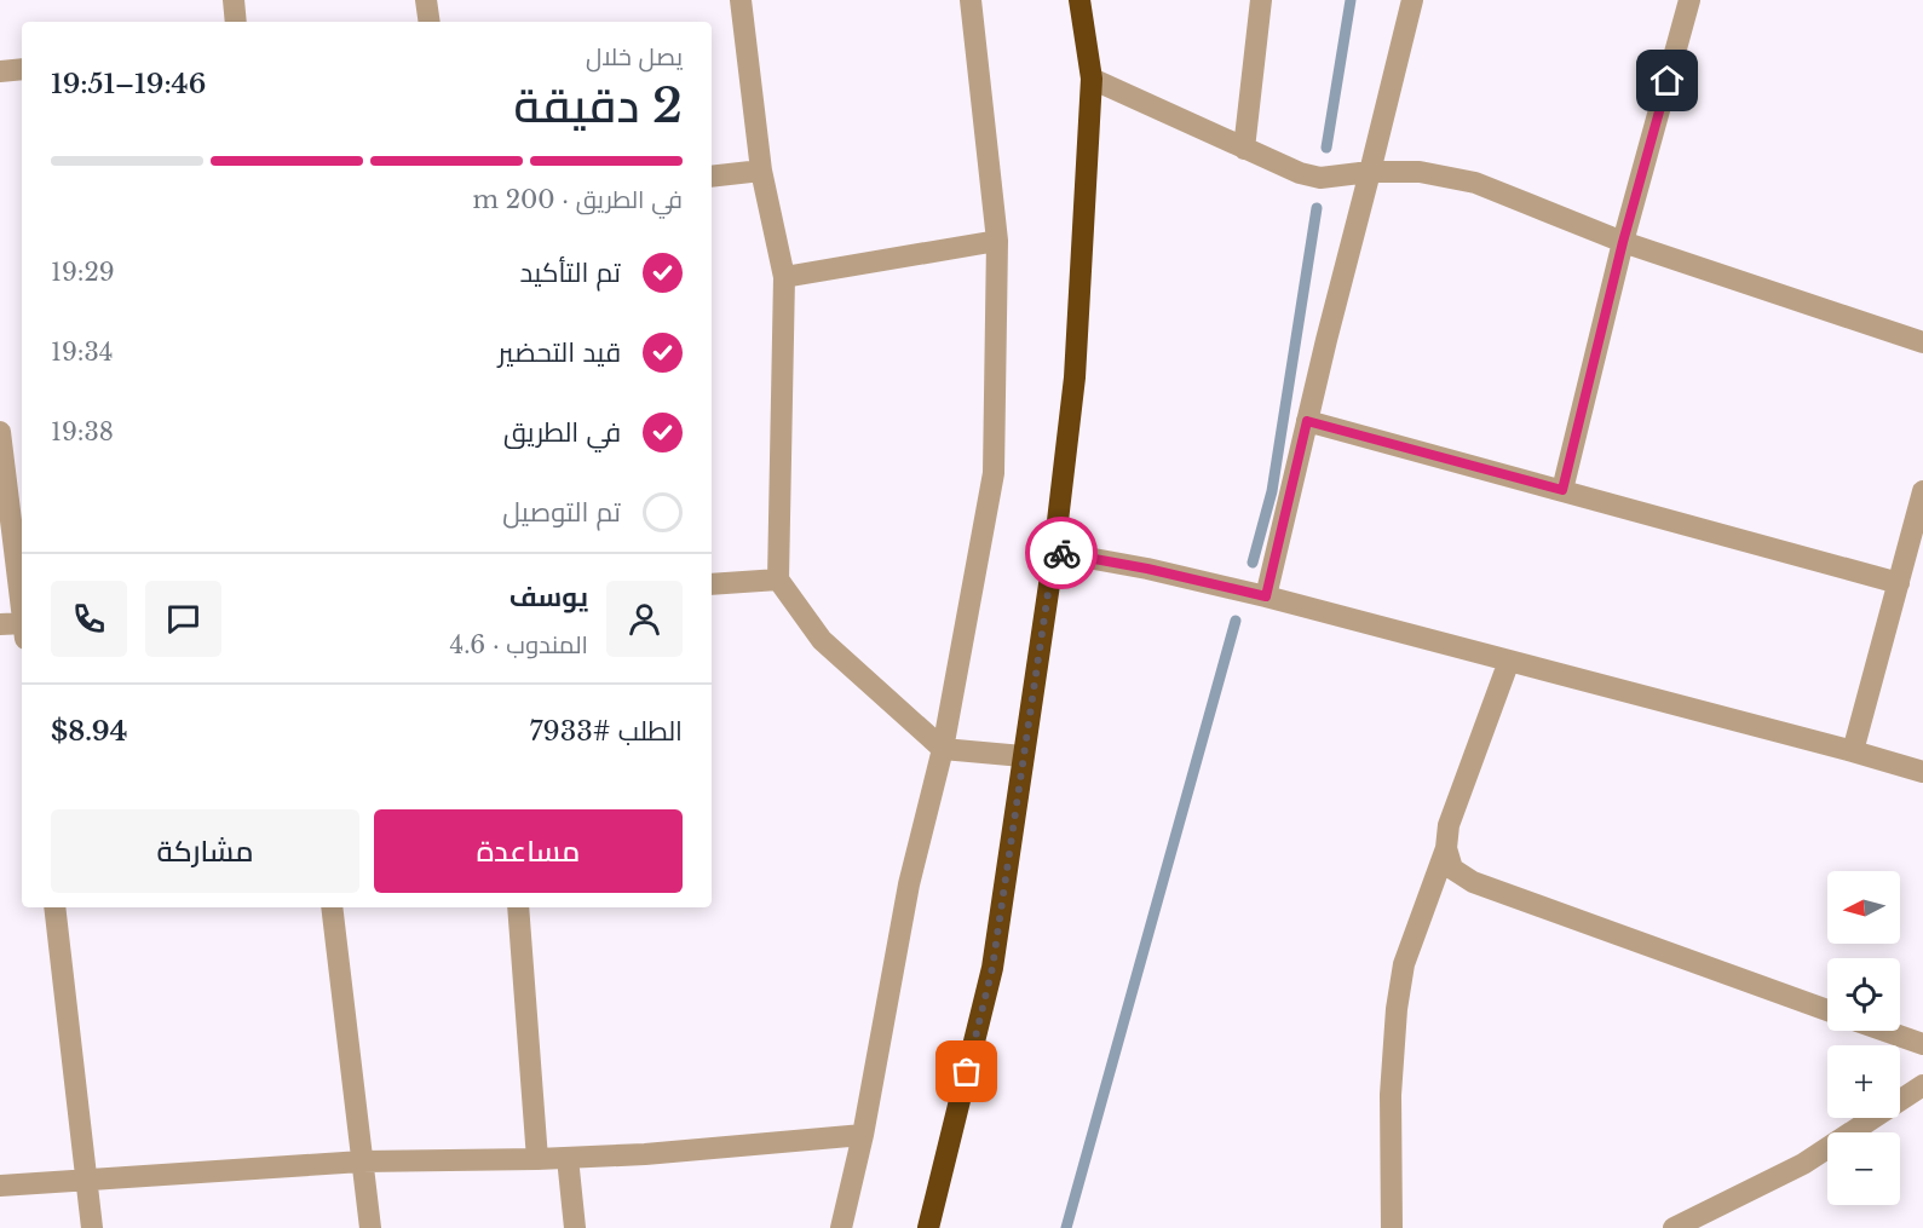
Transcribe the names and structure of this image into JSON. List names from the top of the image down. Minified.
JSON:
{"north":"left","page":{"heading":["2 دقيقة","يصل خلال","19:46–19:51"],"panel":["يوسف","المندوب · 4.6","الطلب #7933","$8.94"],"bar":"في الطريق · 200 m","list":[["تم التأكيد","19:29"],["قيد التحضير","19:34"],["في الطريق","19:38"],"تم التوصيل"],"buttons":["مساعدة","مشاركة"],"map_buttons":["+","−"]}}
